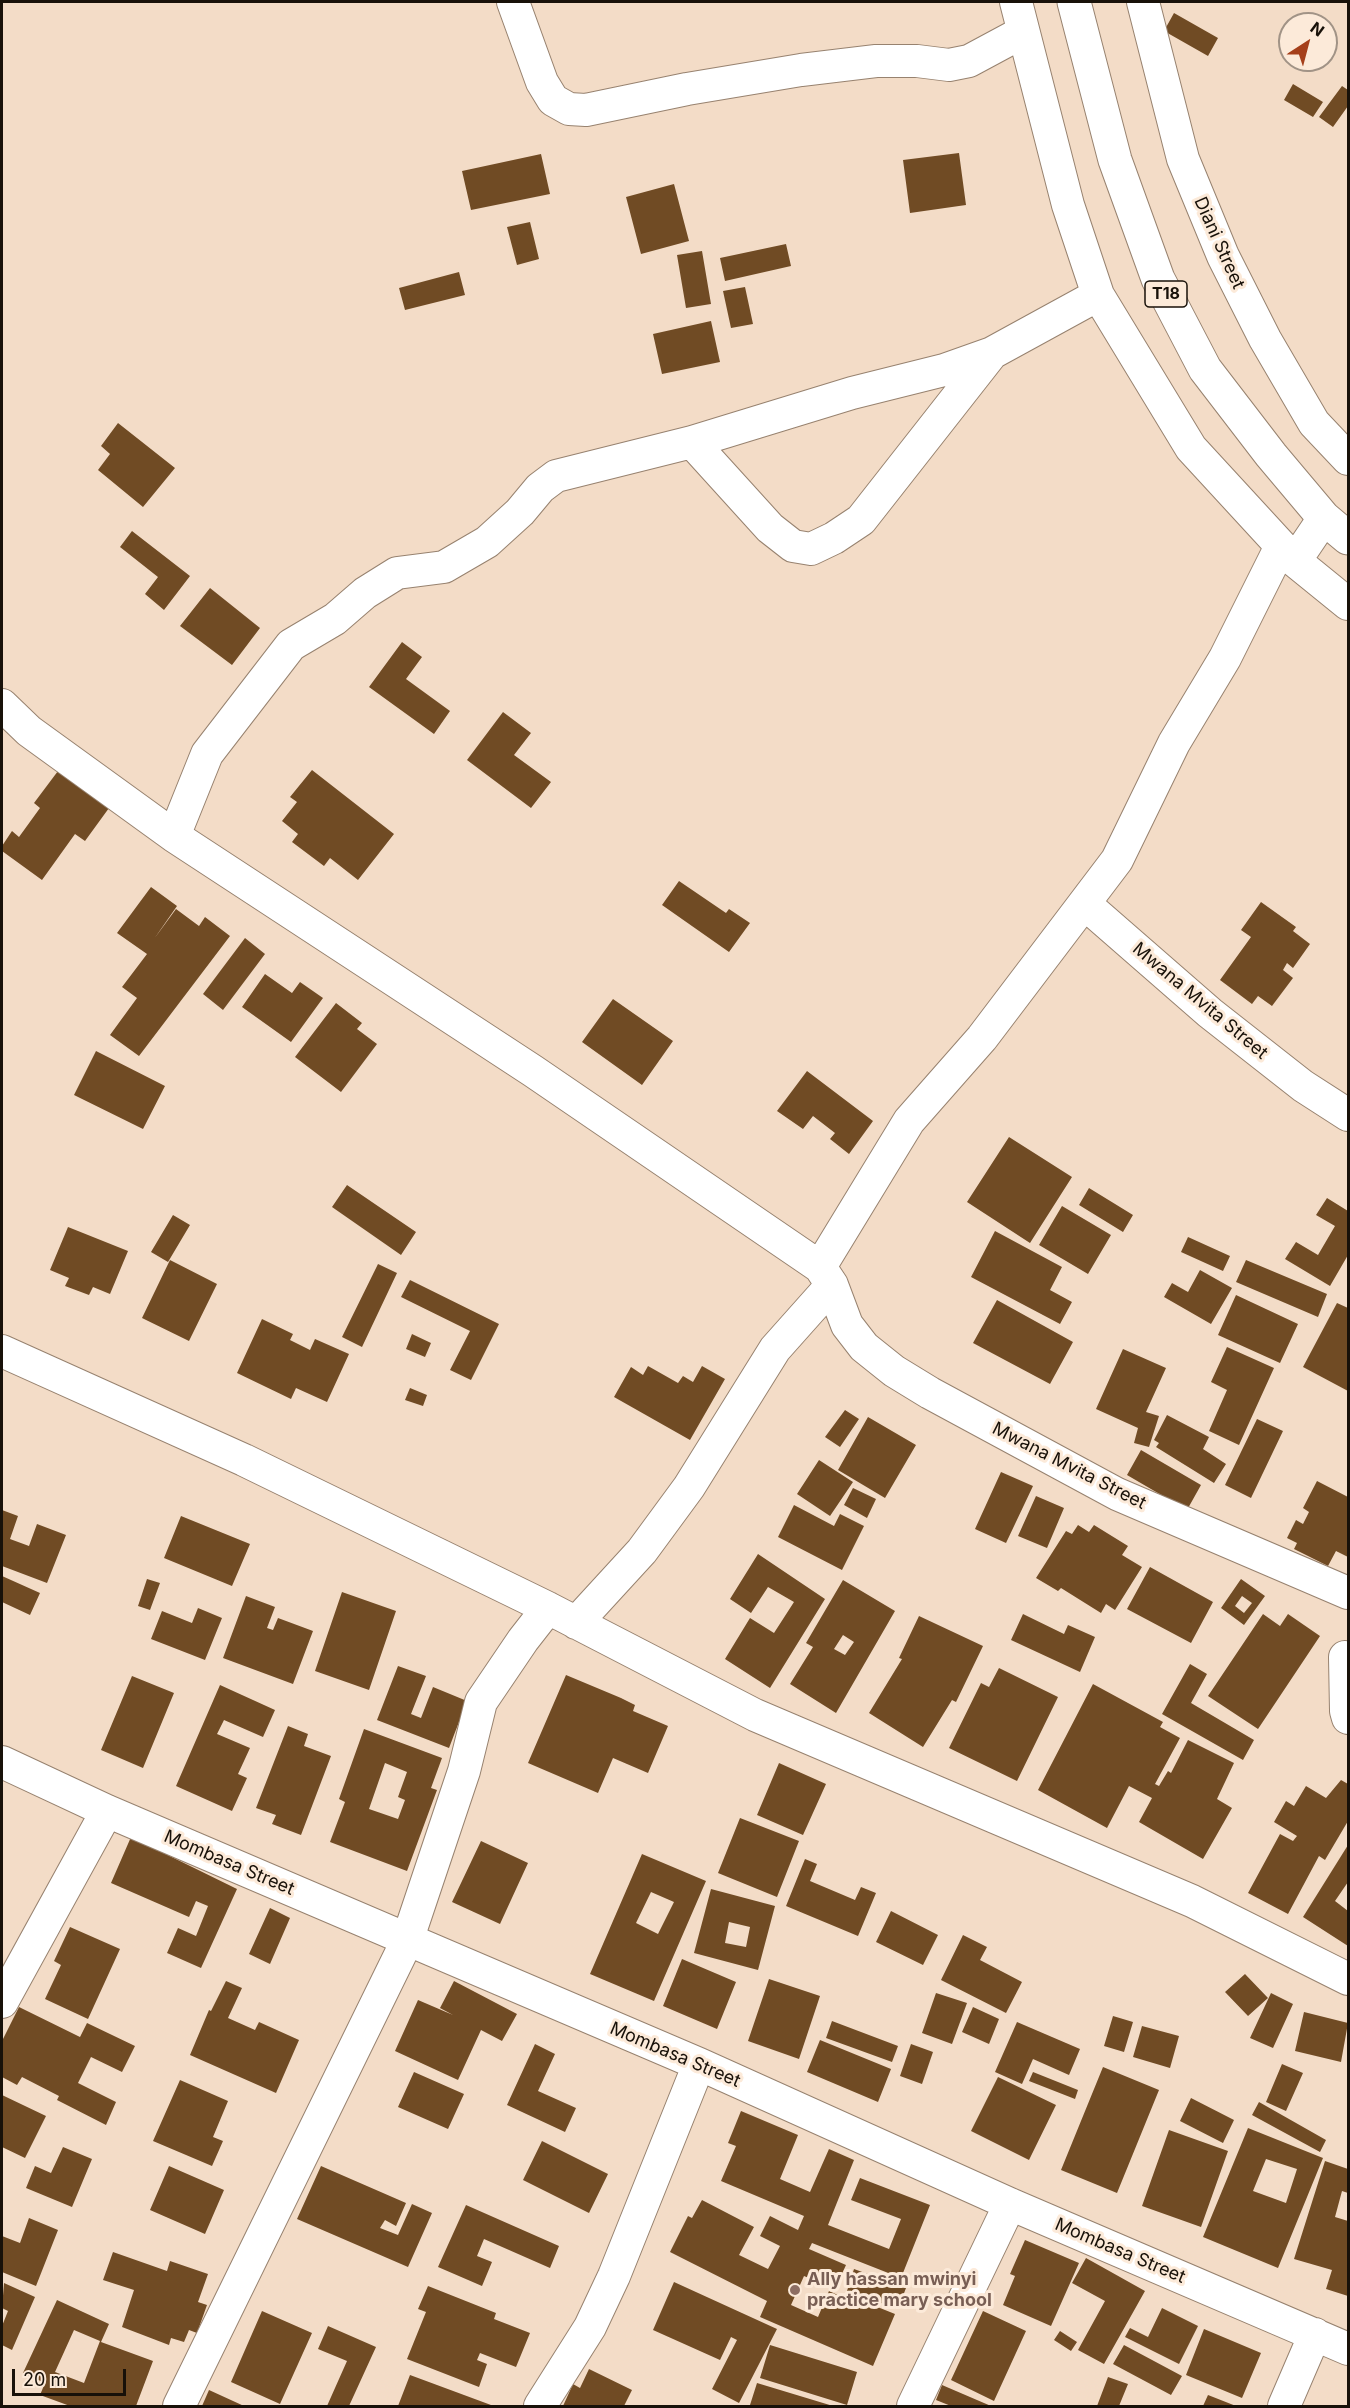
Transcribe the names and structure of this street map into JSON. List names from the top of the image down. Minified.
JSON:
{"streets":{"main road":["T18"],"street":["Diani Street","Mwana Mvita Street","Mombasa Street"]},"places":["Ally hassan mwinyi practice mary school"],"scale_bar":"20 m","north":"top right"}
